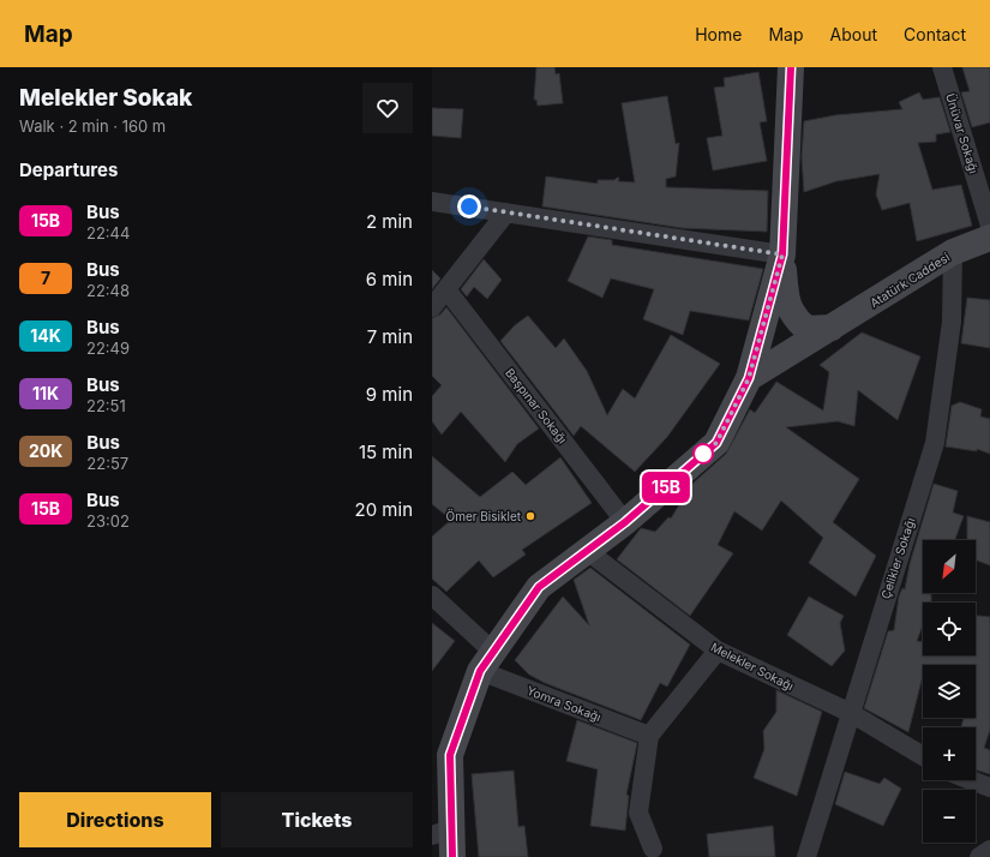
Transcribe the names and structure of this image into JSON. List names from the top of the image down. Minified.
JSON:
{"streets":{"main road":["Atatürk Caddesi"],"street":["Ünüvar Sokağı","Başpınar Sokağı","Çelikler Sokağı","Melekler Sokağı","Yomra Sokağı"]},"crossings":[["Atatürk Caddesi","Çelikler Sokağı"],["Çelikler Sokağı","Melekler Sokağı"]],"places":["Ömer Bisiklet"],"lines":["bus line 15B"],"north":"bottom left","page":{"header":"Map","nav":["Home","Map","About","Contact"],"heading":[["Melekler Sokak","Walk · 2 min · 160 m"],"Departures"],"on_map":"15B","list":[{"mark":"15B","name":"Bus","note":"22:44","value":"2 min"},{"mark":"7","name":"Bus","note":"22:48","value":"6 min"},{"mark":"14K","name":"Bus","note":"22:49","value":"7 min"},{"mark":"11K","name":"Bus","note":"22:51","value":"9 min"},{"mark":"20K","name":"Bus","note":"22:57","value":"15 min"},{"mark":"15B","name":"Bus","note":"23:02","value":"20 min"}],"map_buttons":["+","−"],"buttons":["Directions","Tickets"]}}
